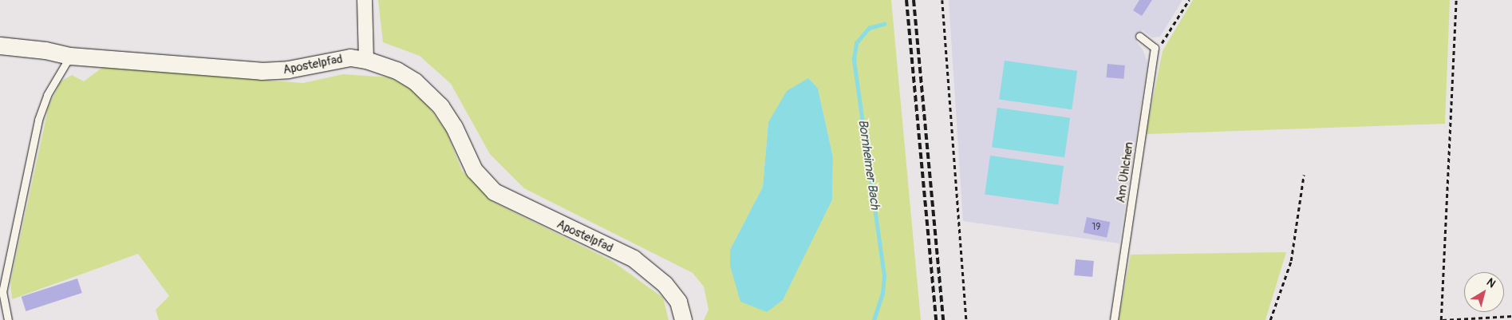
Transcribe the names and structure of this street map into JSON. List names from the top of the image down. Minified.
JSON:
{"streets":{"street":["Apostelpfad"],"lane":["Am Ühlchen"]},"water":["Bornheimer Bach"],"house_numbers":["19"],"north":"top right"}
